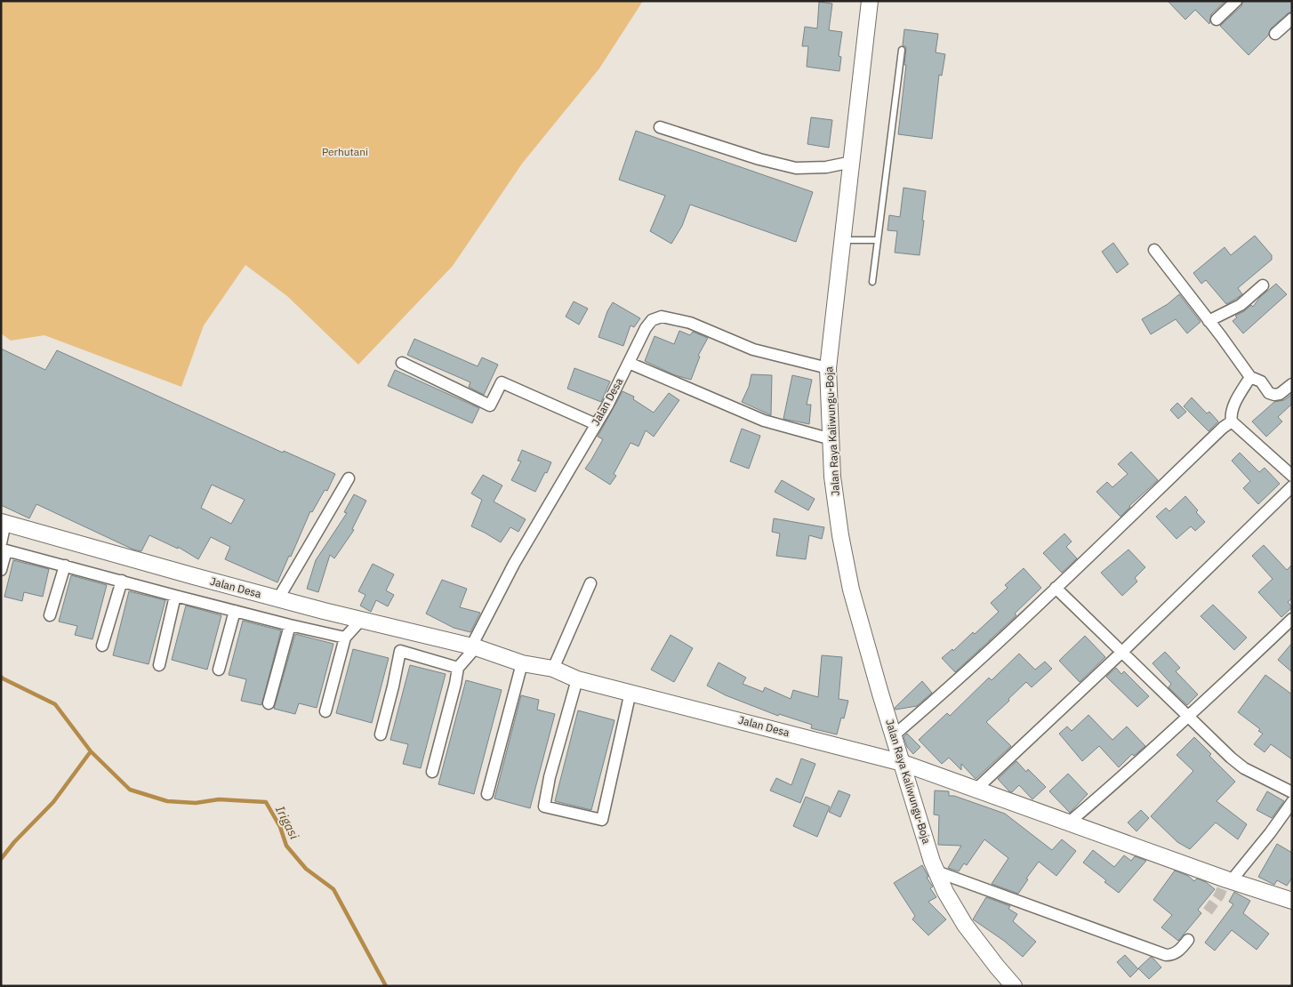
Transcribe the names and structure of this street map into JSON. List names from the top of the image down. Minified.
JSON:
{"streets":{"street":["Jalan Desa","Jalan Raya Kaliwungu-Boja"]},"crossings":[["Jalan Desa","Jalan Raya Kaliwungu-Boja"]],"water":["Irigasi"],"parks":["Perhutani"]}
